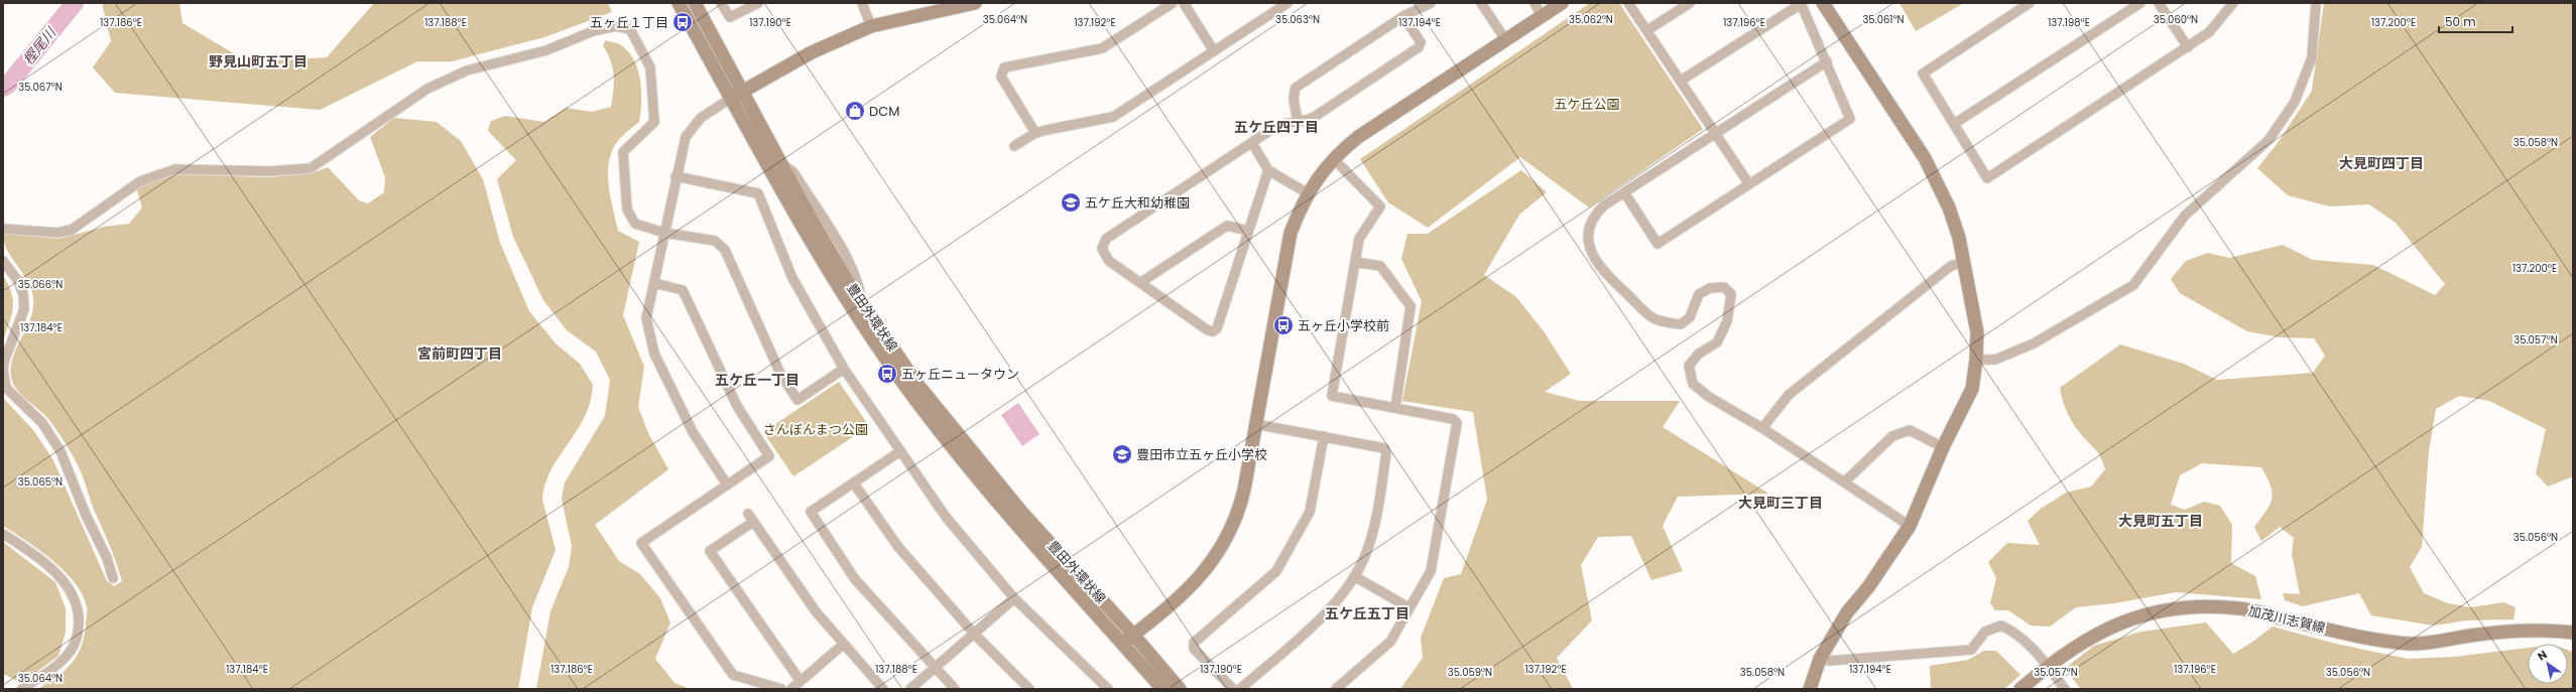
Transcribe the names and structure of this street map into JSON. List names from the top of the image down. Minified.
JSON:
{"streets":{"street":["豊田外環状線","加茂川志賀線"]},"districts":["野見山町五丁目","五ケ丘四丁目","大見町四丁目","宮前町四丁目","五ケ丘一丁目","大見町三丁目","大見町五丁目","五ケ丘五丁目"],"water":["樫尾川"],"parks":["五ケ丘公園","さんぼんまつ公園"],"places":{"bus stop":["五ヶ丘１丁目","五ヶ丘小学校前","五ヶ丘ニュータウン"],"shop":["DCM"],"school or university":["五ケ丘大和幼稚園","豊田市立五ヶ丘小学校"]},"scale_bar":"50 m","north":"top left","coordinates":["35.064°N","35.063°N","35.062°N","35.061°N","35.060°N","137.186°E","137.188°E","137.190°E","137.192°E","137.194°E","137.196°E","137.198°E","137.200°E","35.067°N","35.058°N","35.066°N","137.184°E","35.057°N","35.065°N","35.056°N","35.059°N"]}
